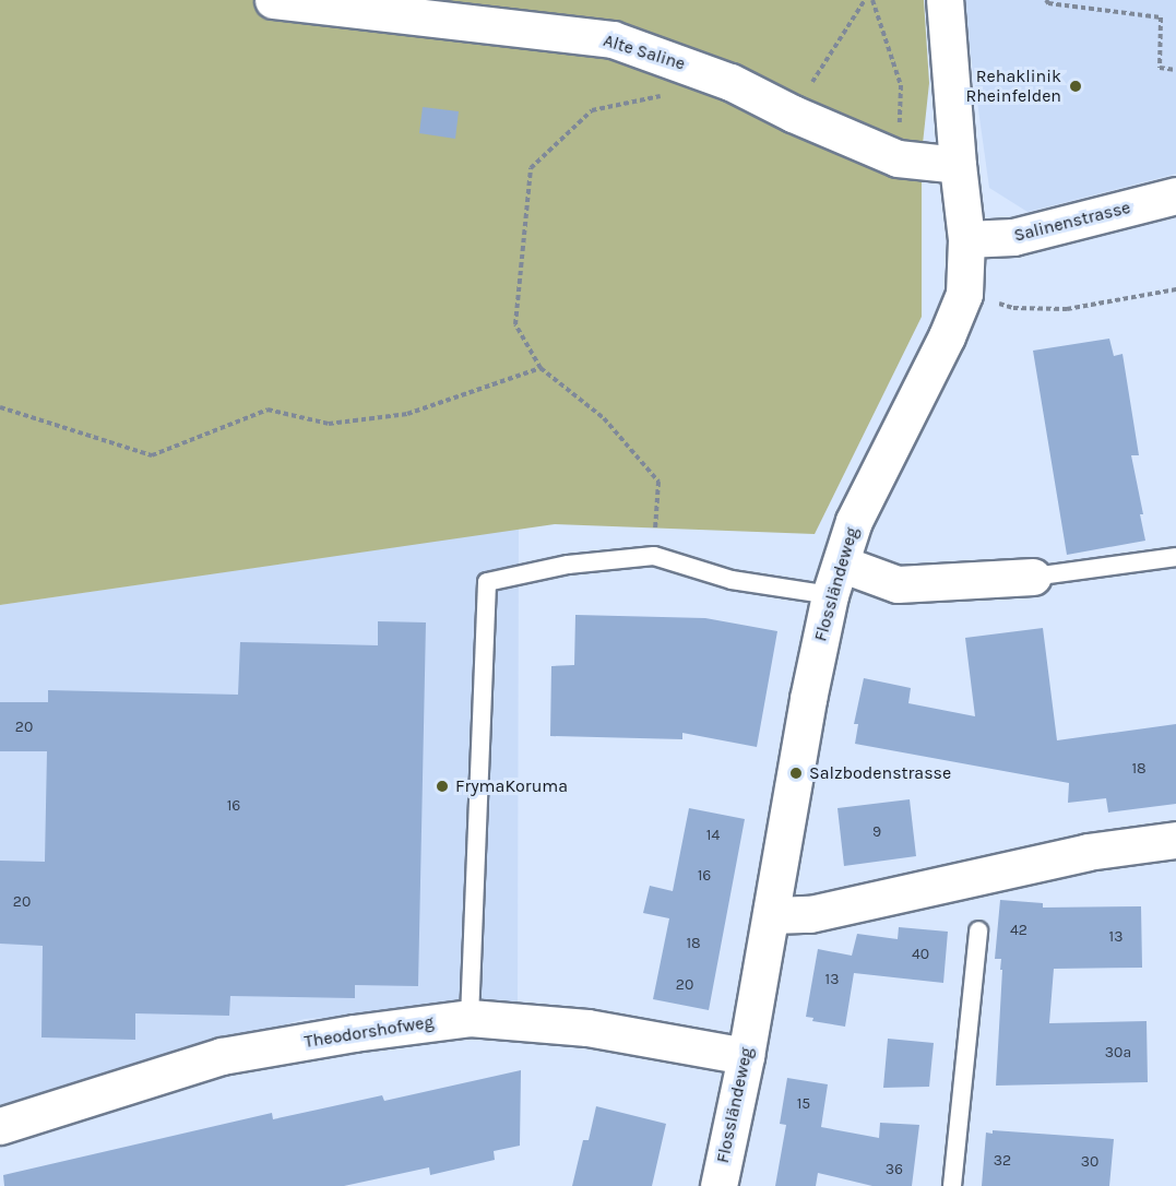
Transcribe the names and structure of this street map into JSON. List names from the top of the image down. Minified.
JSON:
{"streets":{"street":["Alte Saline","Salinenstrasse","Flossländeweg","Theodorshofweg"]},"crossings":[["Alte Saline","Flossländeweg"],["Salinenstrasse","Flossländeweg"],["Flossländeweg","Theodorshofweg"]],"places":["Rehaklinik Rheinfelden","Salzbodenstrasse","FrymaKoruma"],"house_numbers":["20","18","16","9","14","16","20","42","13","18","40","13","20","30a","15","32","30","36"]}
